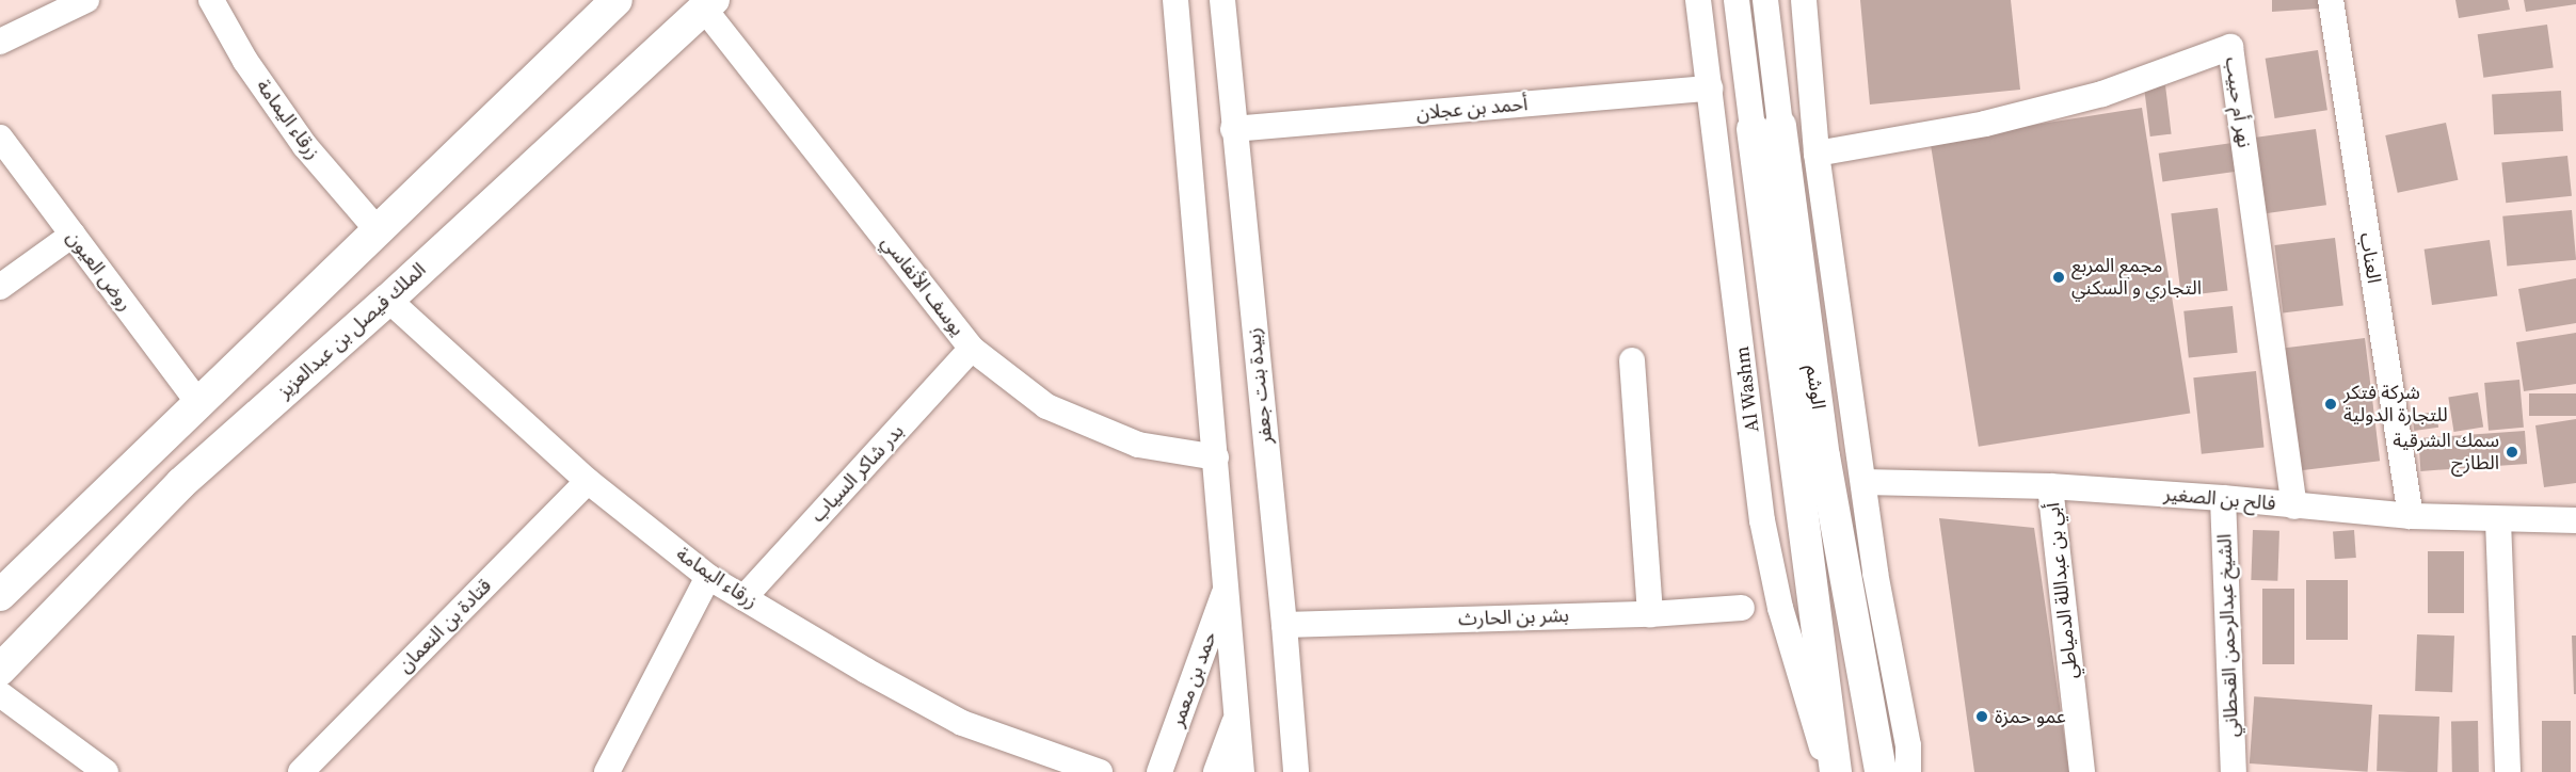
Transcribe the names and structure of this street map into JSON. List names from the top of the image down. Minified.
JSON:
{"streets":{"main road":["الملك فيصل بن عبدالعزيز","الوشم"],"street":["نهر أم حبيب","أحمد بن عجلان","زرقاء اليمامة","العناب","روض العيون","يوسف الأنفاسي","زبيدة بنت جعفر","Al Washm","بدر شاكر السياب","فالح بن الصغير","أبي بن عبداللة الدمياطي","بشر بن الحارث","قتادة بن النعمان","الشيخ عبدالرحمن القحطاني","حمد بن معمر"]},"crossings":[["نهر أم حبيب","فالح بن الصغير"],["أحمد بن عجلان","زبيدة بنت جعفر"],["أحمد بن عجلان","Al Washm"],["زرقاء اليمامة","الملك فيصل بن عبدالعزيز"],["زرقاء اليمامة","بدر شاكر السياب"],["زرقاء اليمامة","قتادة بن النعمان"],["العناب","فالح بن الصغير"],["يوسف الأنفاسي","الملك فيصل بن عبدالعزيز"],["يوسف الأنفاسي","بدر شاكر السياب"],["زبيدة بنت جعفر","بشر بن الحارث"],["فالح بن الصغير","أبي بن عبداللة الدمياطي"],["فالح بن الصغير","الشيخ عبدالرحمن القحطاني"]],"places":["مجمع المربع التجاري و السكني","شركة فتكر للتجارة الدولية","سمك الشرقية الطازج","عمو حمزة"]}
